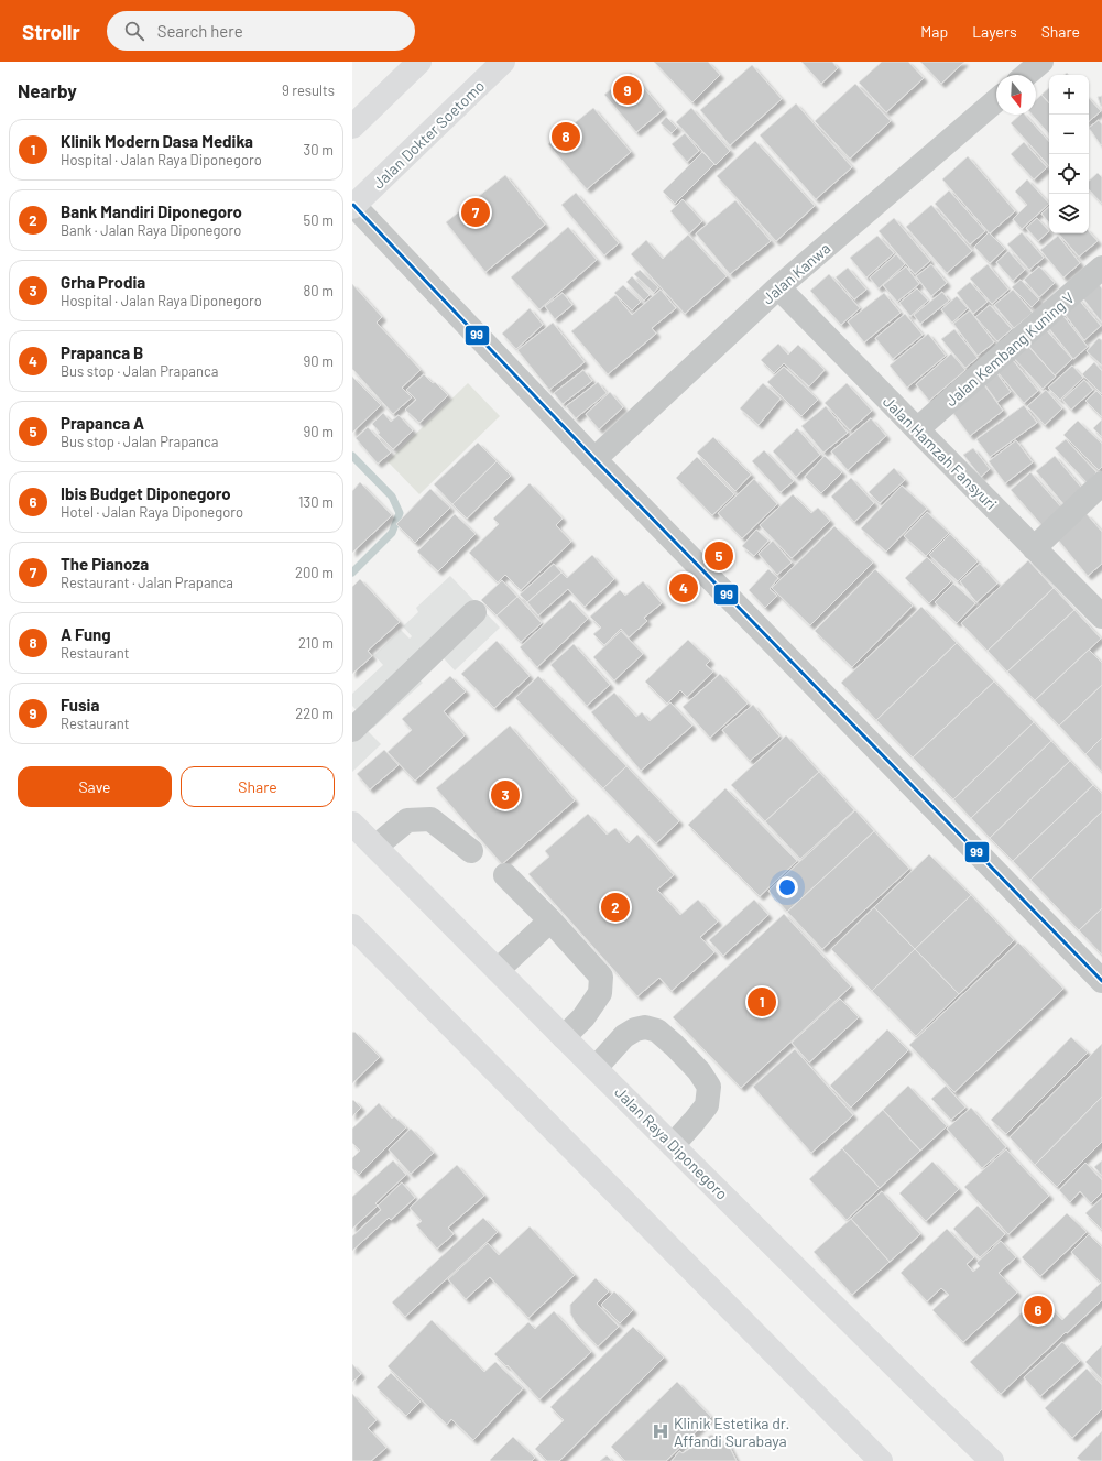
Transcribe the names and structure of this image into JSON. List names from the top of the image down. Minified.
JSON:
{"streets":{"main road":["Jalan Dokter Soetomo","Jalan Raya Diponegoro"],"street":["Jalan Kanwa","Jalan Kembang Kuning V","Jalan Hamzah Fansyuri"]},"crossings":[["Jalan Kanwa","Jalan Hamzah Fansyuri"],["Jalan Kembang Kuning V","Jalan Hamzah Fansyuri"]],"places":{"hospital":["Klinik Estetika dr. Affandi Surabaya"]},"lines":["transit line 99"],"north":"bottom","page":{"header":"Strollr","search":"Search here","nav":["Map","Layers","Share"],"heading":["Nearby","9 results"],"pins":["9","8","7","5","4","3","2","1","6"],"map_buttons":["+","−"],"list":[{"mark":"1","name":"Klinik Modern Dasa Medika","note":"Hospital · Jalan Raya Diponegoro","value":"30 m"},{"mark":"2","name":"Bank Mandiri Diponegoro","note":"Bank · Jalan Raya Diponegoro","value":"50 m"},{"mark":"3","name":"Grha Prodia","note":"Hospital · Jalan Raya Diponegoro","value":"80 m"},{"mark":"4","name":"Prapanca B","note":"Bus stop · Jalan Prapanca","value":"90 m"},{"mark":"5","name":"Prapanca A","note":"Bus stop · Jalan Prapanca","value":"90 m"},{"mark":"6","name":"Ibis Budget Diponegoro","note":"Hotel · Jalan Raya Diponegoro","value":"130 m"},{"mark":"7","name":"The Pianoza","note":"Restaurant · Jalan Prapanca","value":"200 m"},{"mark":"8","name":"A Fung","note":"Restaurant","value":"210 m"},{"mark":"9","name":"Fusia","note":"Restaurant","value":"220 m"}],"buttons":["Save","Share"]}}
